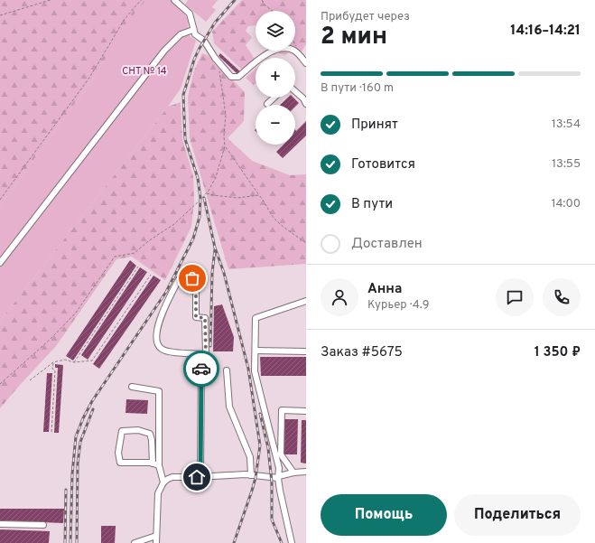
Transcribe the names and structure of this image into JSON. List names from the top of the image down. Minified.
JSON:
{"parks":["СНТ № 14"],"page":{"heading":["2 мин","Прибудет через","14:16–14:21"],"panel":["Анна","Курьер · 4.9","Заказ #5675","1 350 ₽"],"map_buttons":["+","−"],"bar":"В пути · 160 m","list":[["Принят","13:54"],["Готовится","13:55"],["В пути","14:00"],"Доставлен"],"buttons":["Помощь","Поделиться"]}}
